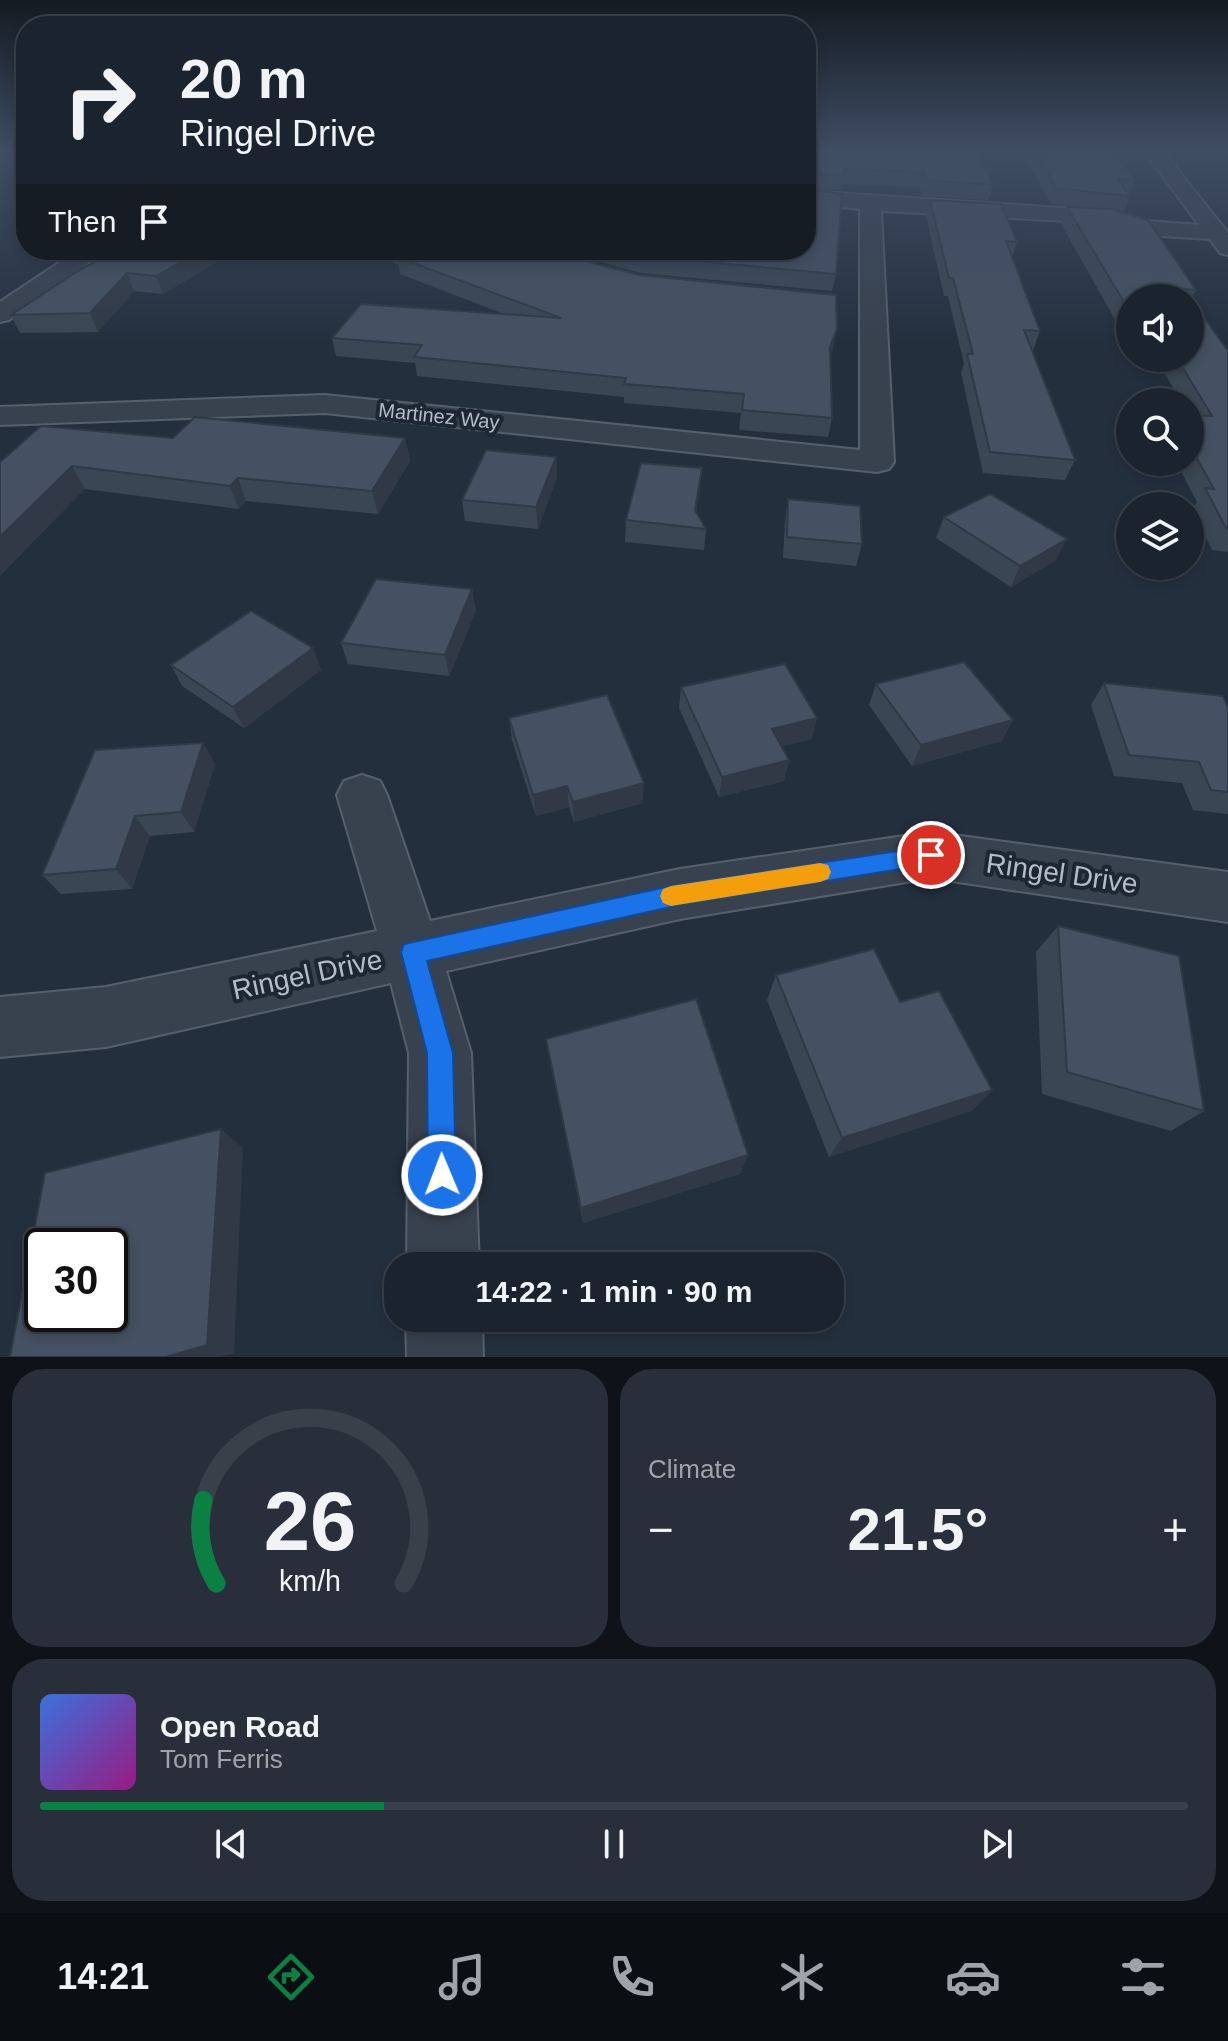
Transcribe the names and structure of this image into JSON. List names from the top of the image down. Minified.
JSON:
{"streets":{"street":["Martinez Way","Ringel Drive"]},"page":{"turn":["20 m","Ringel Drive"],"then":"Then","limit":"30","trip":"14:22 · 1 min · 90 m","tile":"Climate","heat":["−","21.5°","+"],"song":["Open Road","Tom Ferris"],"tabs":"14:21","gauge":["26","km/h"]}}
